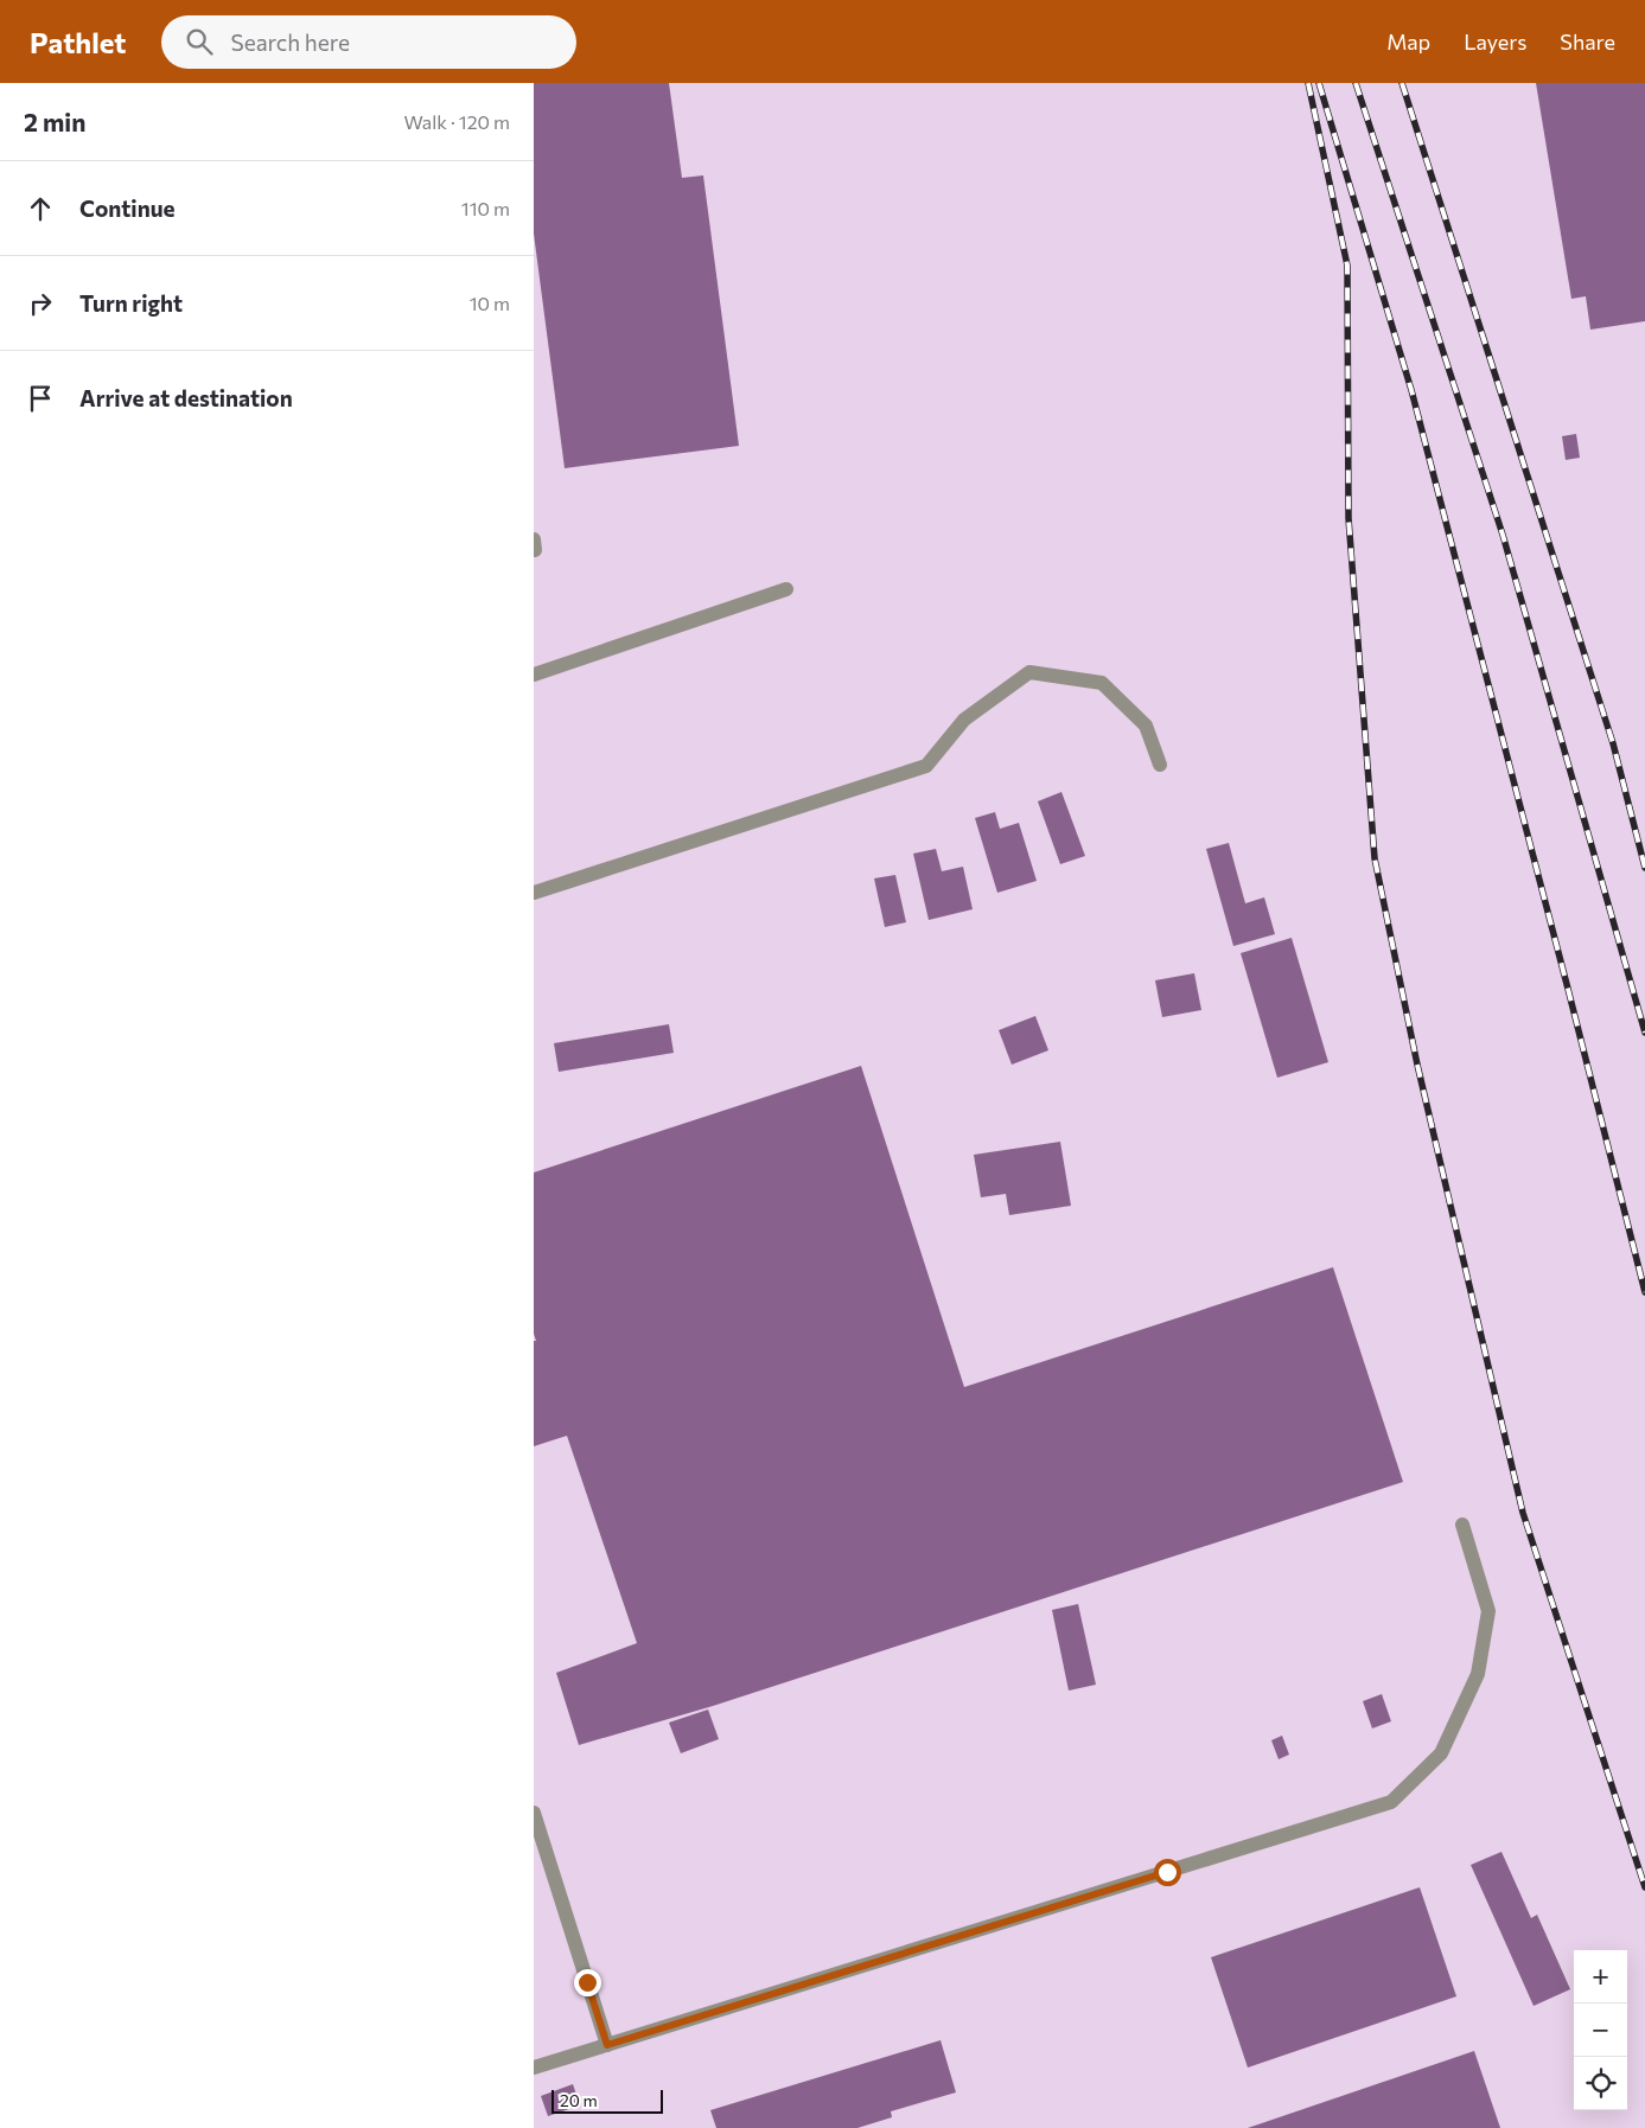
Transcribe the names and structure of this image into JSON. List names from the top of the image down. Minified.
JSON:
{"scale_bar":"20 m","page":{"header":"Pathlet","search":"Search here","nav":["Map","Layers","Share"],"heading":["2 min","Walk · 120 m"],"list":[["Continue","110 m"],["Turn right","10 m"],"Arrive at destination"],"map_buttons":["+","−"],"scale":"20 m"}}
